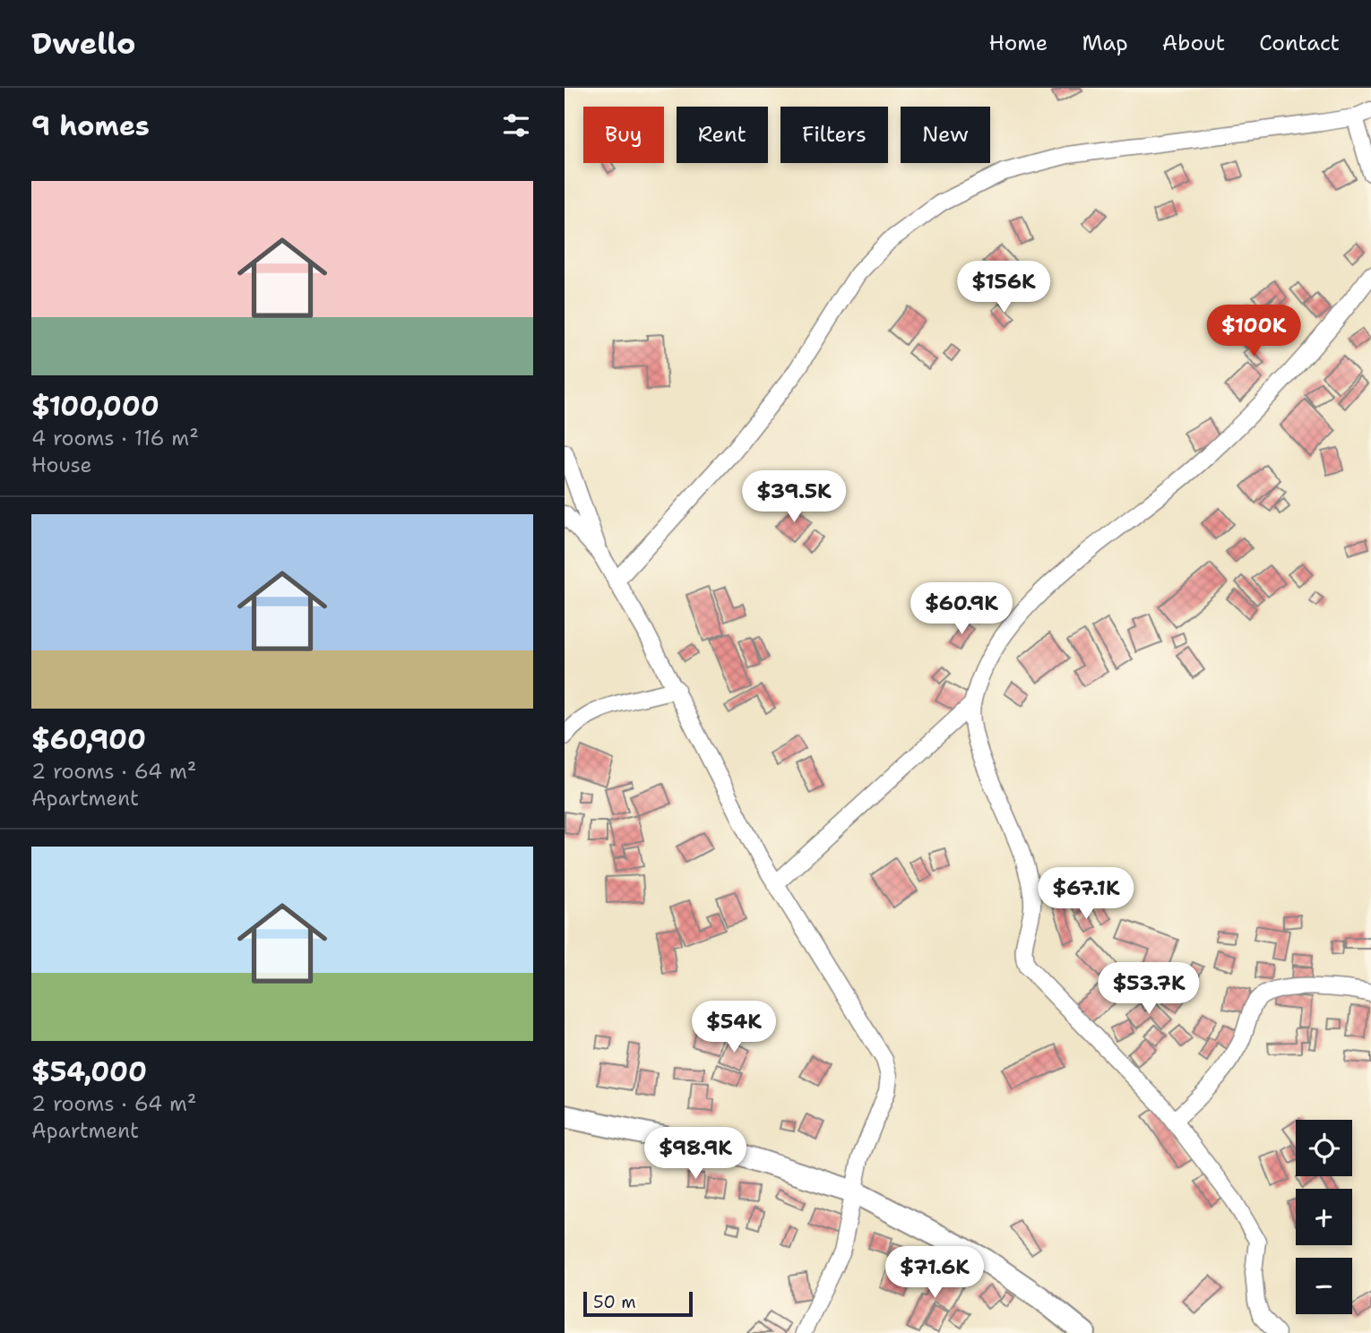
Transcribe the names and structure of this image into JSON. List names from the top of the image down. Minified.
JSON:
{"scale_bar":"50 m","page":{"header":"Dwello","nav":["Home","Map","About","Contact"],"heading":"9 homes","chip":["Buy","Rent","Filters","New"],"list":[{"name":"$100,000","note":"4 rooms · 116 m² · House"},{"name":"$60,900","note":"2 rooms · 64 m² · Apartment"},{"name":"$54,000","note":"2 rooms · 64 m² · Apartment"}],"price":["$156K","$100K","$39.5K","$60.9K","$67.1K","$53.7K","$54K","$98.9K","$71.6K"],"map_buttons":["+","−"],"scale":"50 m"}}
